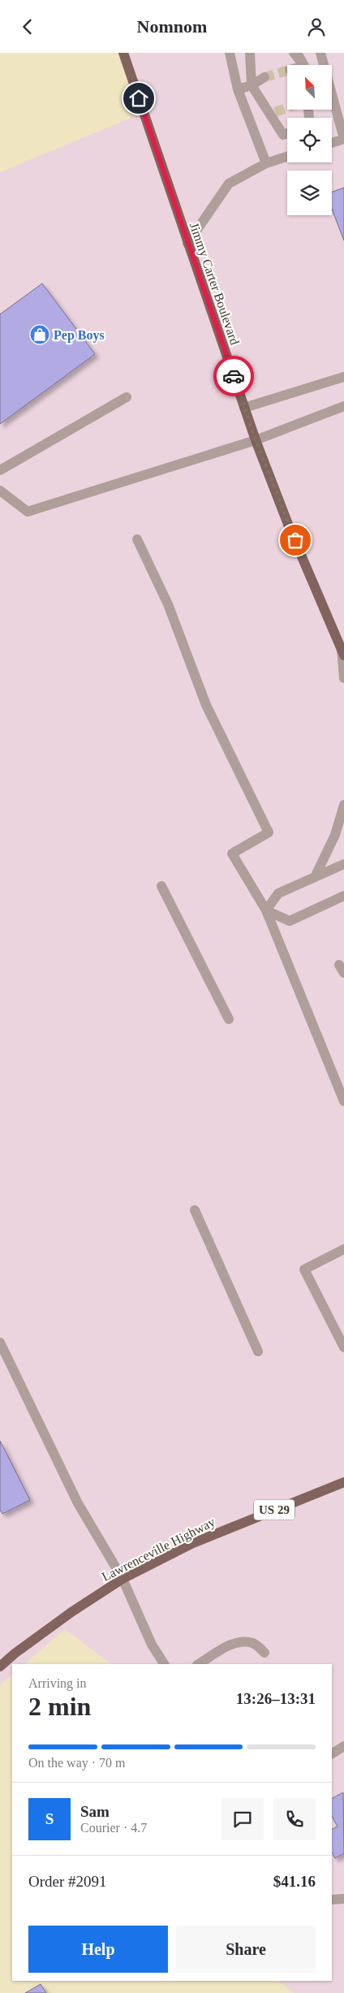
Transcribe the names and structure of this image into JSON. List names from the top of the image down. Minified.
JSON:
{"streets":{"main road":["Jimmy Carter Boulevard","US 29","Lawrenceville Highway"]},"places":{"shop":["Pep Boys"]},"north":"top left","page":{"header":"Nomnom","heading":["2 min","Arriving in","13:26–13:31"],"panel":["Sam","Courier · 4.7","Order #2091","$41.16"],"bar":"On the way · 70 m","round":"S","buttons":["Help","Share"]}}
